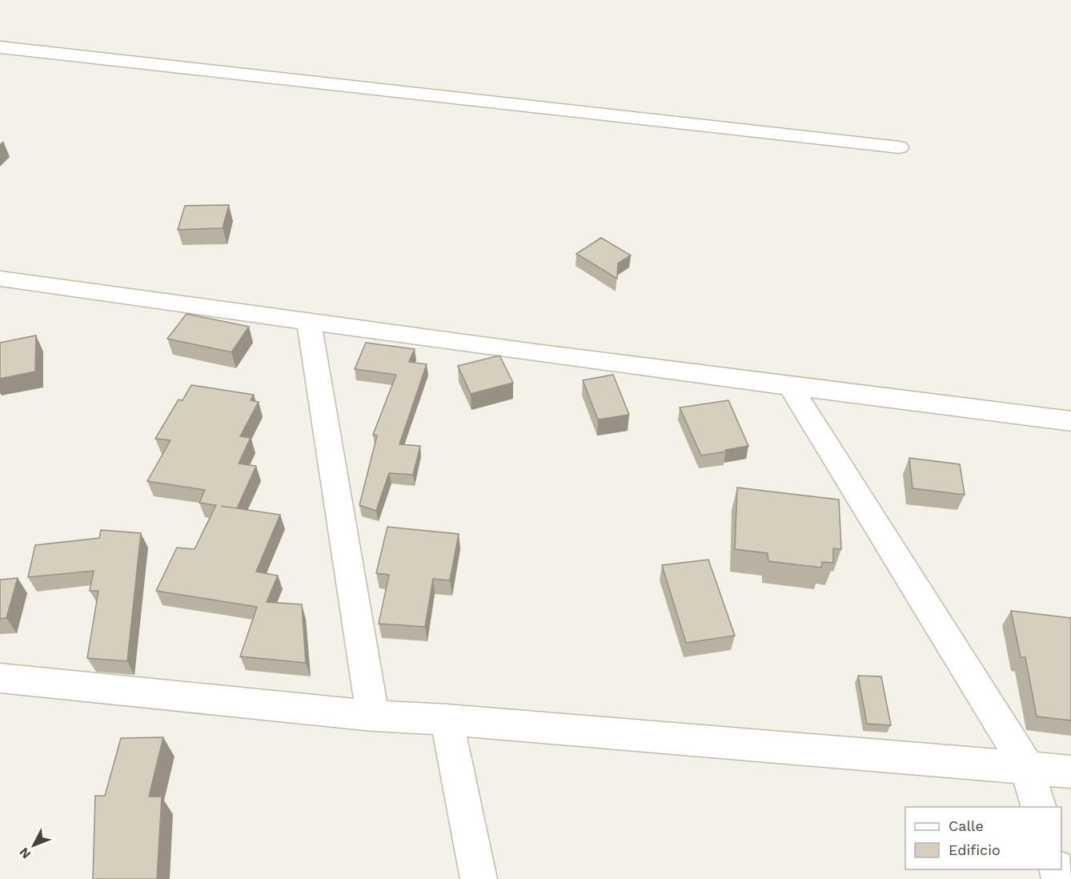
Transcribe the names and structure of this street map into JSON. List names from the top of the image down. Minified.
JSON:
{"legend":["Calle","Edificio"],"north":"bottom left"}
